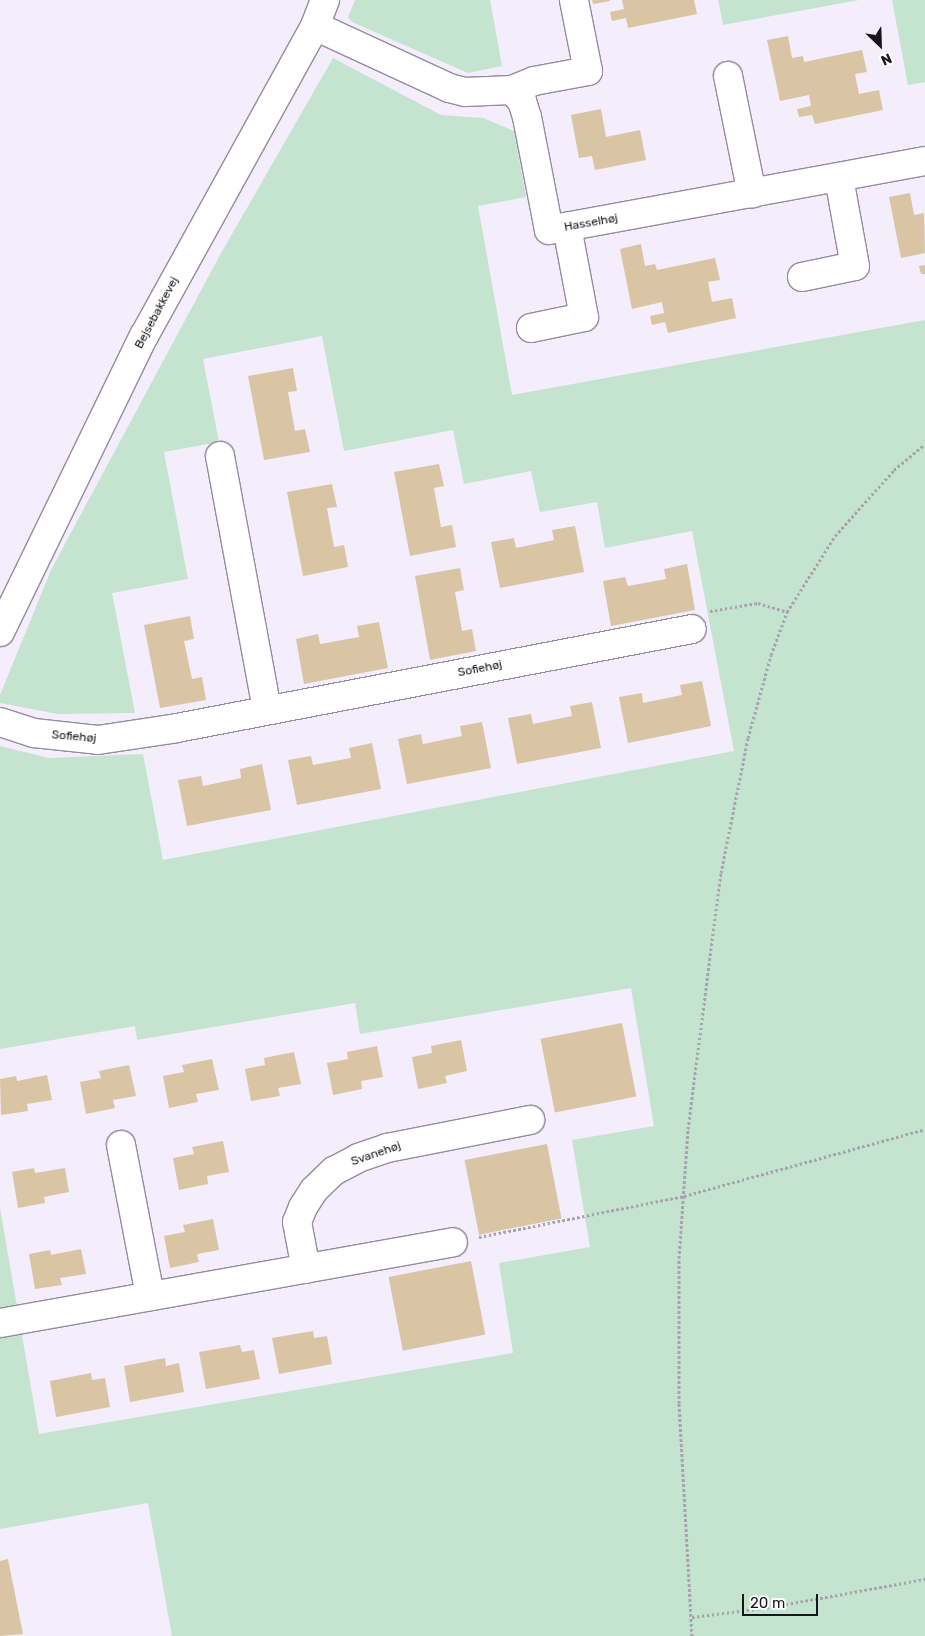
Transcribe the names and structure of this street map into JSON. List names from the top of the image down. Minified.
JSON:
{"streets":{"street":["Hasselhøj","Bejsebakkevej","Sofiehøj","Svanehøj"]},"scale_bar":"20 m","north":"bottom right"}
